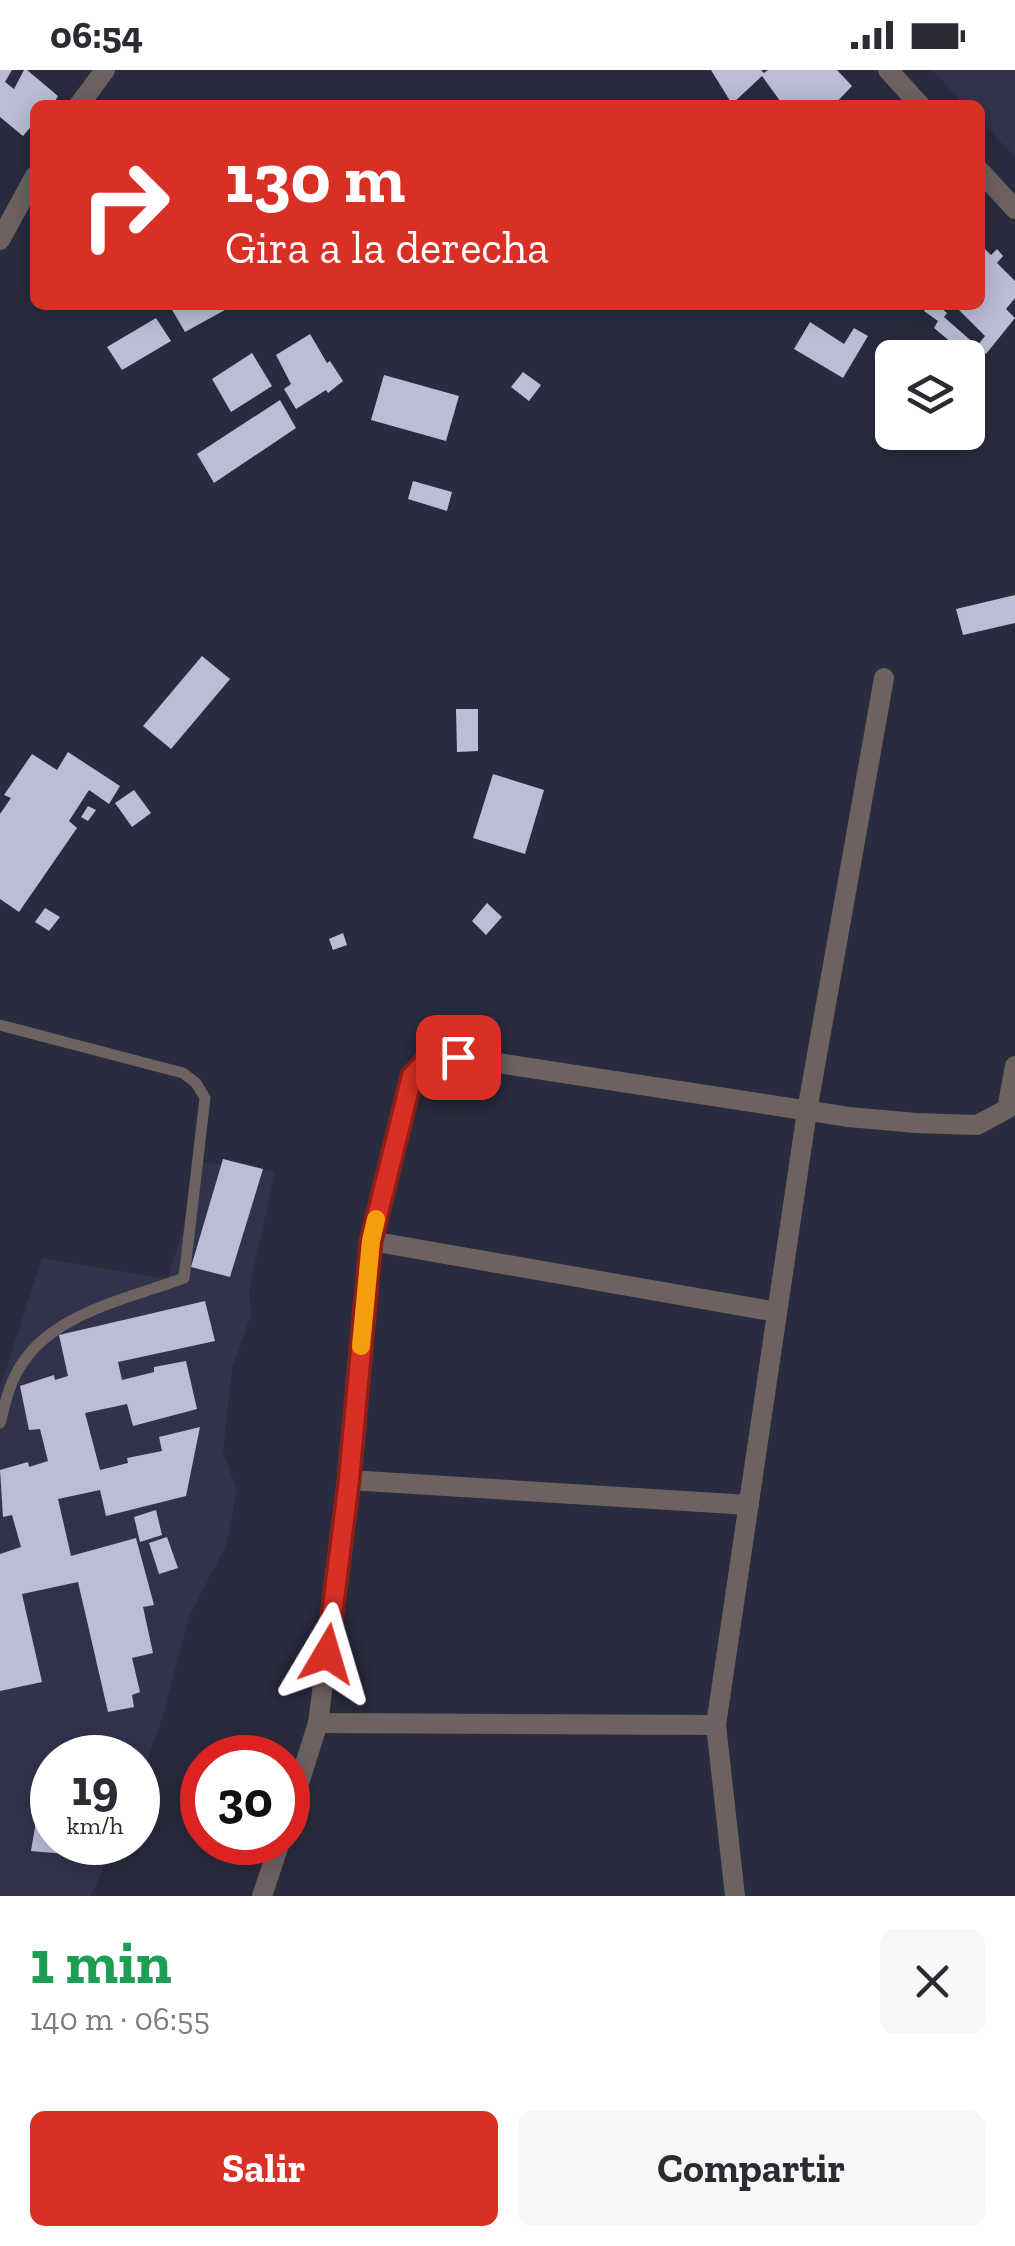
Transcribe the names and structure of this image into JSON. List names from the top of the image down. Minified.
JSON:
{"page":{"status":"06:54","turn":["130 m","Gira a la derecha"],"speed":"19 km/h","limit":"30","heading":["1 min","140 m · 06:55"],"buttons":["Salir","Compartir"]}}
